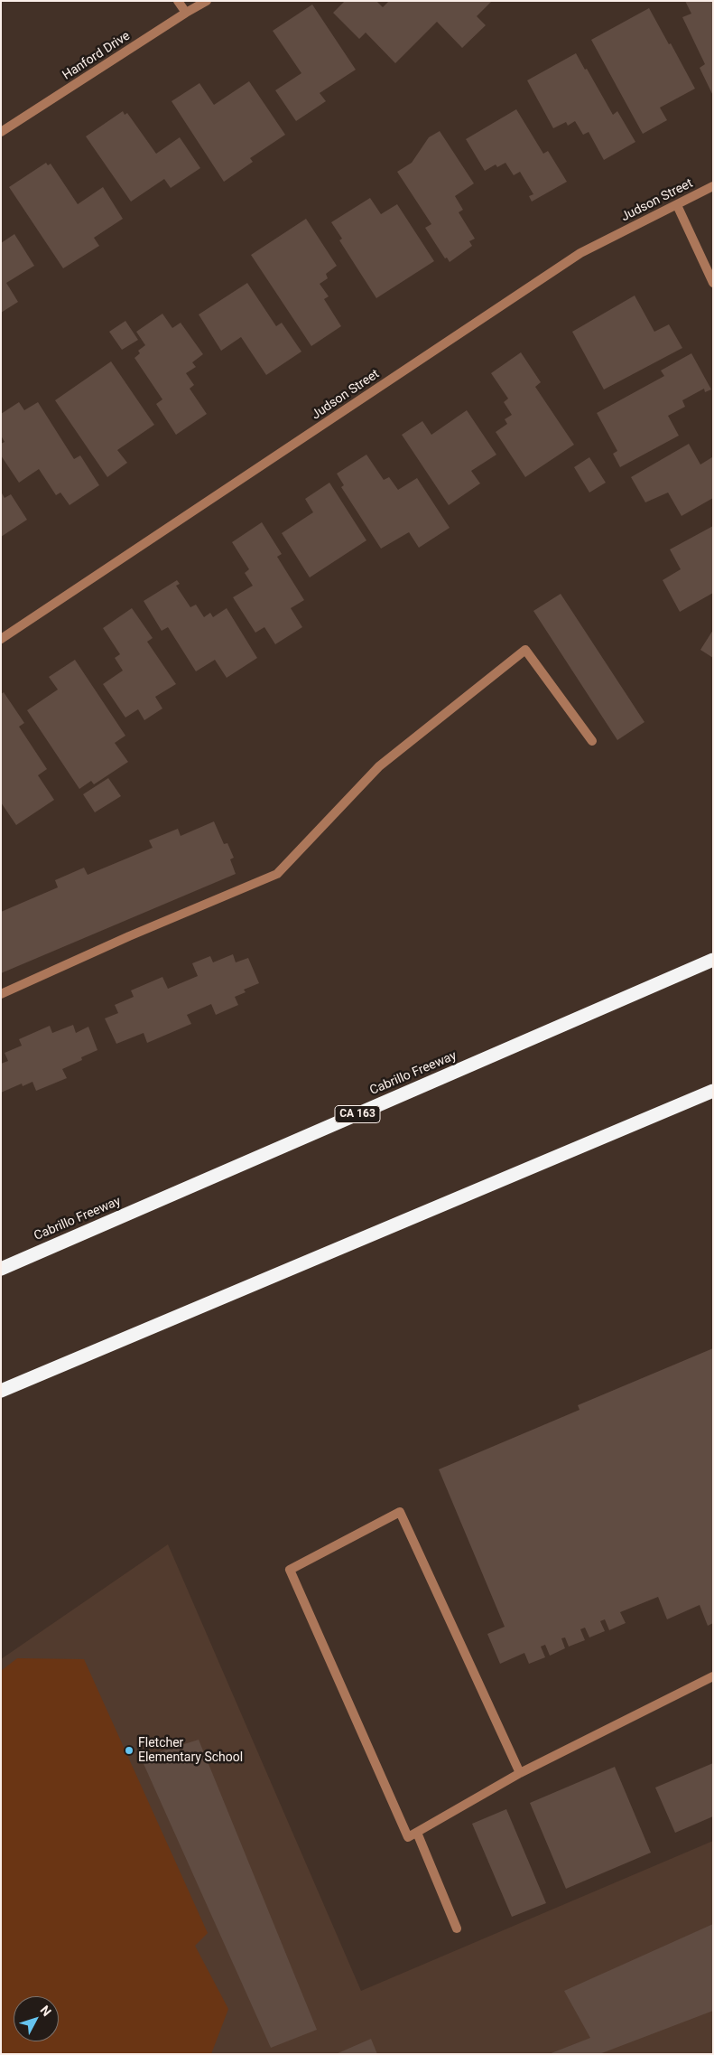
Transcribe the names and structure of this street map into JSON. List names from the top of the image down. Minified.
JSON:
{"streets":{"highway":["Cabrillo Freeway","CA 163"],"street":["Hanford Drive","Judson Street"]},"places":["Fletcher Elementary School"],"north":"top right"}
